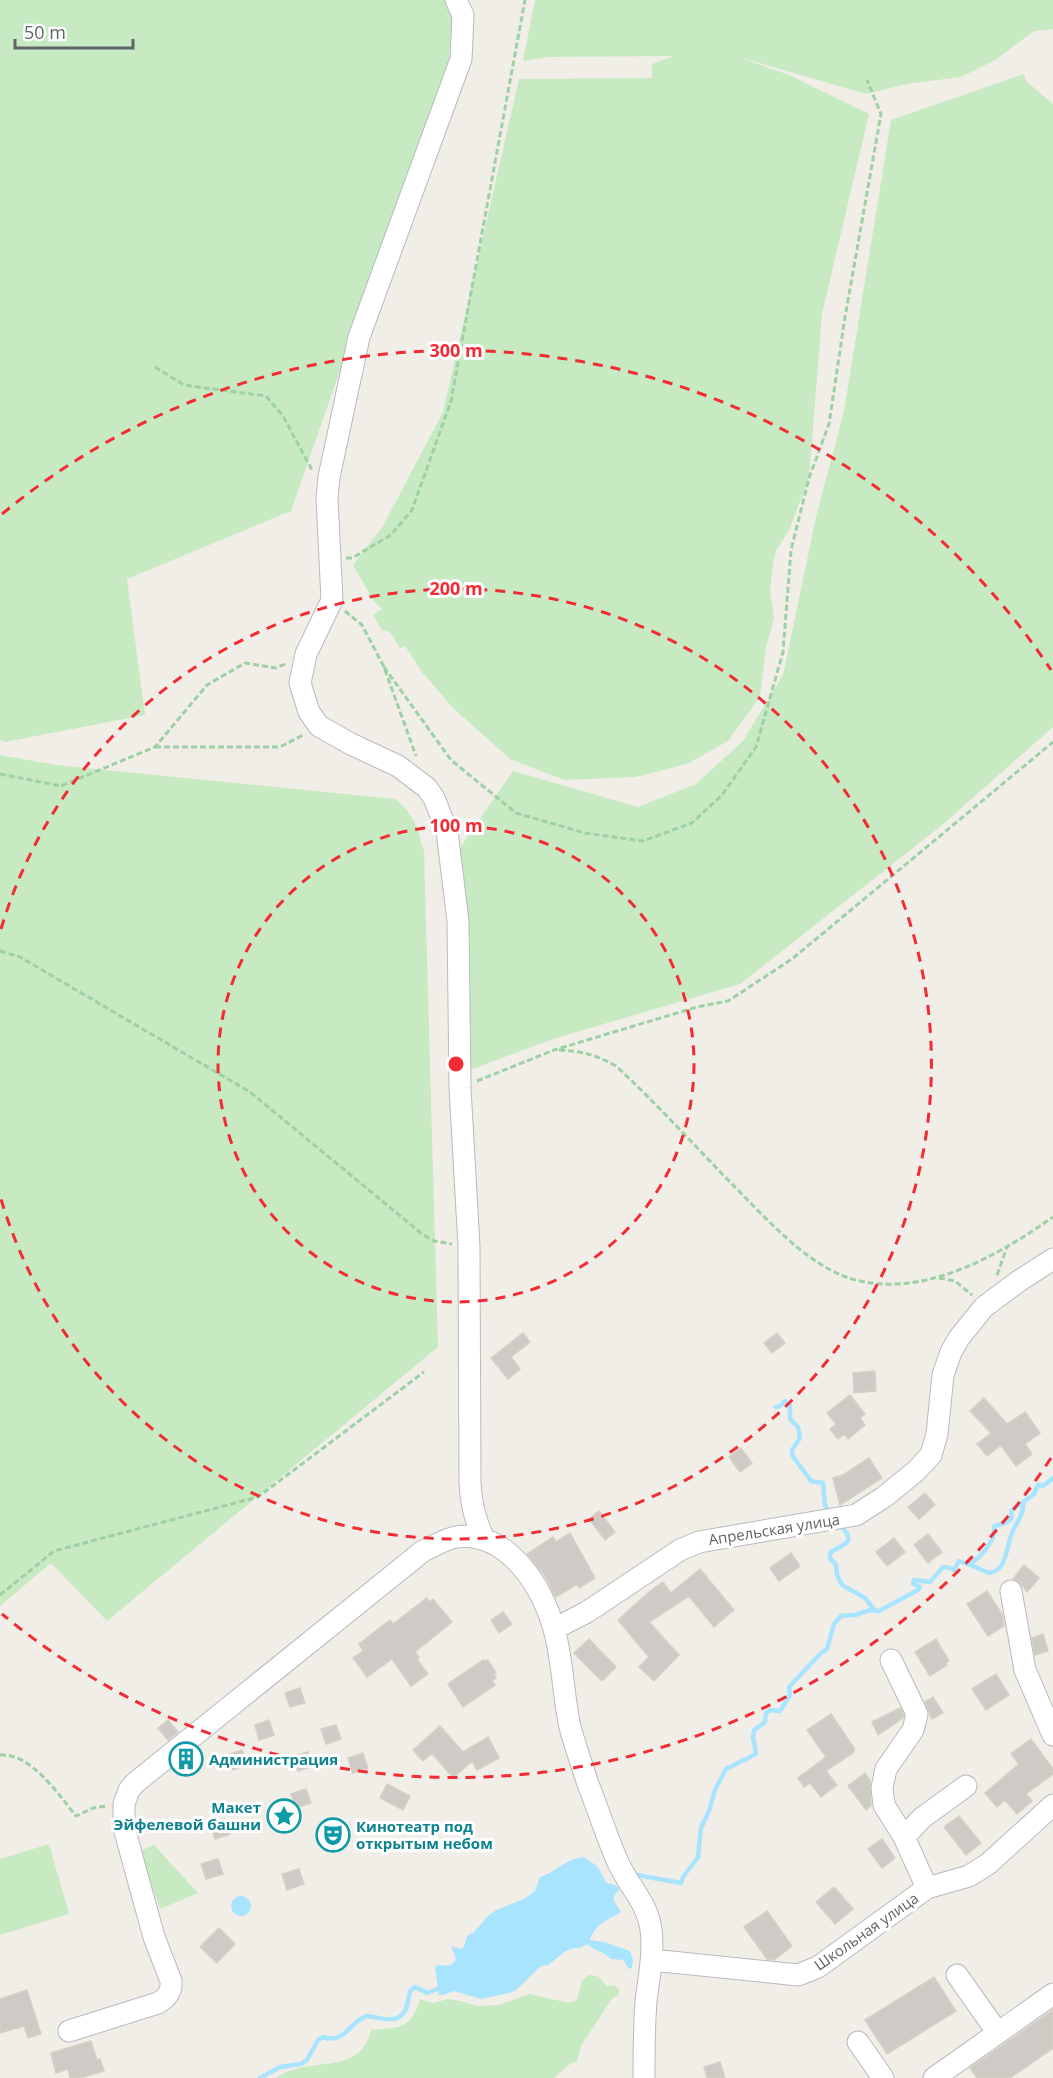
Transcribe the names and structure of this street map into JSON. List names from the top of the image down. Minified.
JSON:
{"streets":{"street":["Апрельская улица","Школьная улица"]},"places":{"building":["Администрация"],"place":["Макет Эйфелевой башни"],"theatre":["Кинотеатр под открытым небом"]},"scale_bar":"50 m","rings":["300 m","200 m","100 m"]}
